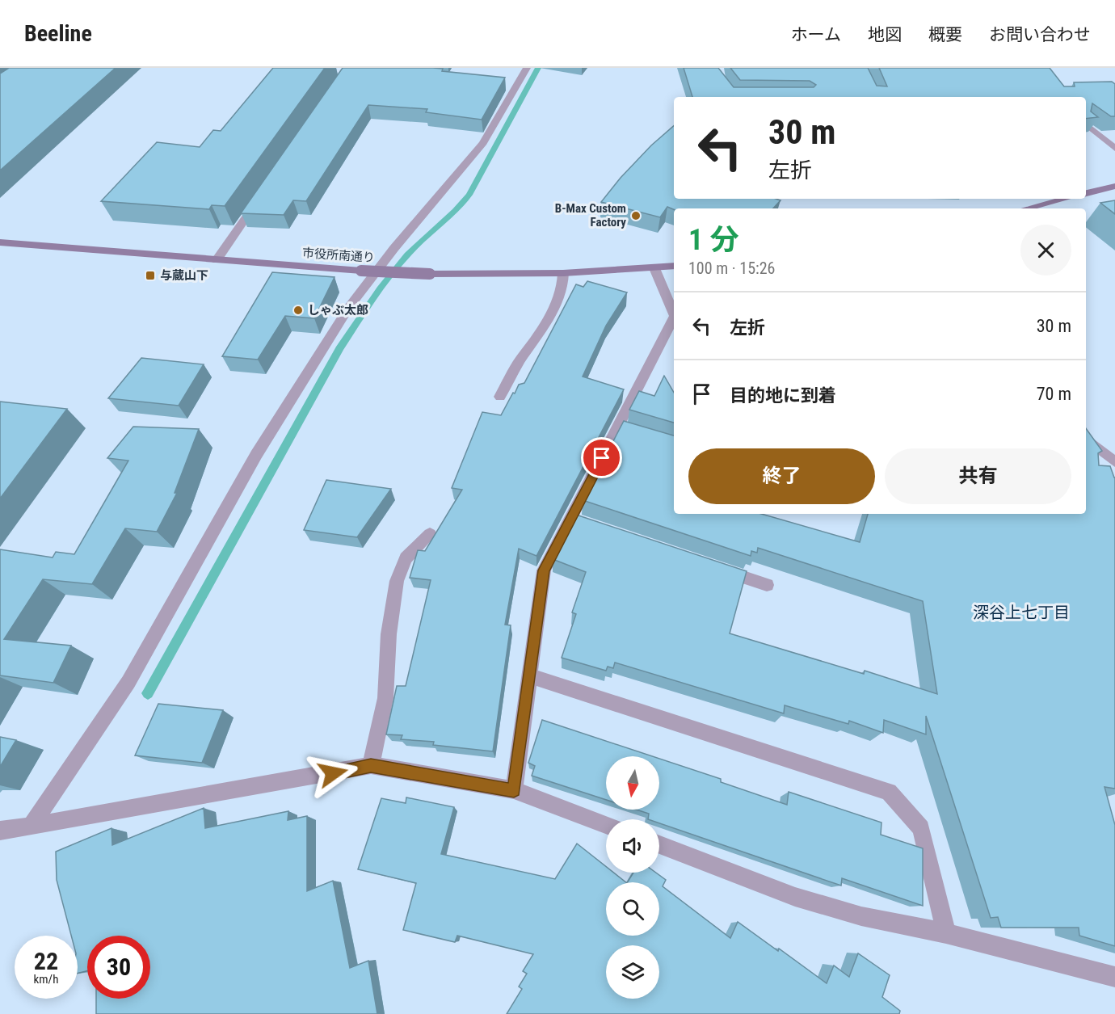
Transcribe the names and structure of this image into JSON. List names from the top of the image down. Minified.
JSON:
{"streets":{"street":["市役所南通り"]},"districts":["深谷上七丁目"],"places":{"other":["B-Max Custom Factory","しゃぶ太郎"],"transit":["与蔵山下"]},"north":"bottom","page":{"header":"Beeline","nav":["ホーム","地図","概要","お問い合わせ"],"turn":["30 m","左折"],"heading":["1 分","100 m · 15:26"],"list":[{"name":"左折","value":"30 m"},{"name":"目的地に到着","value":"70 m"}],"buttons":["終了","共有"],"speed":"22 km/h","limit":"30"}}
